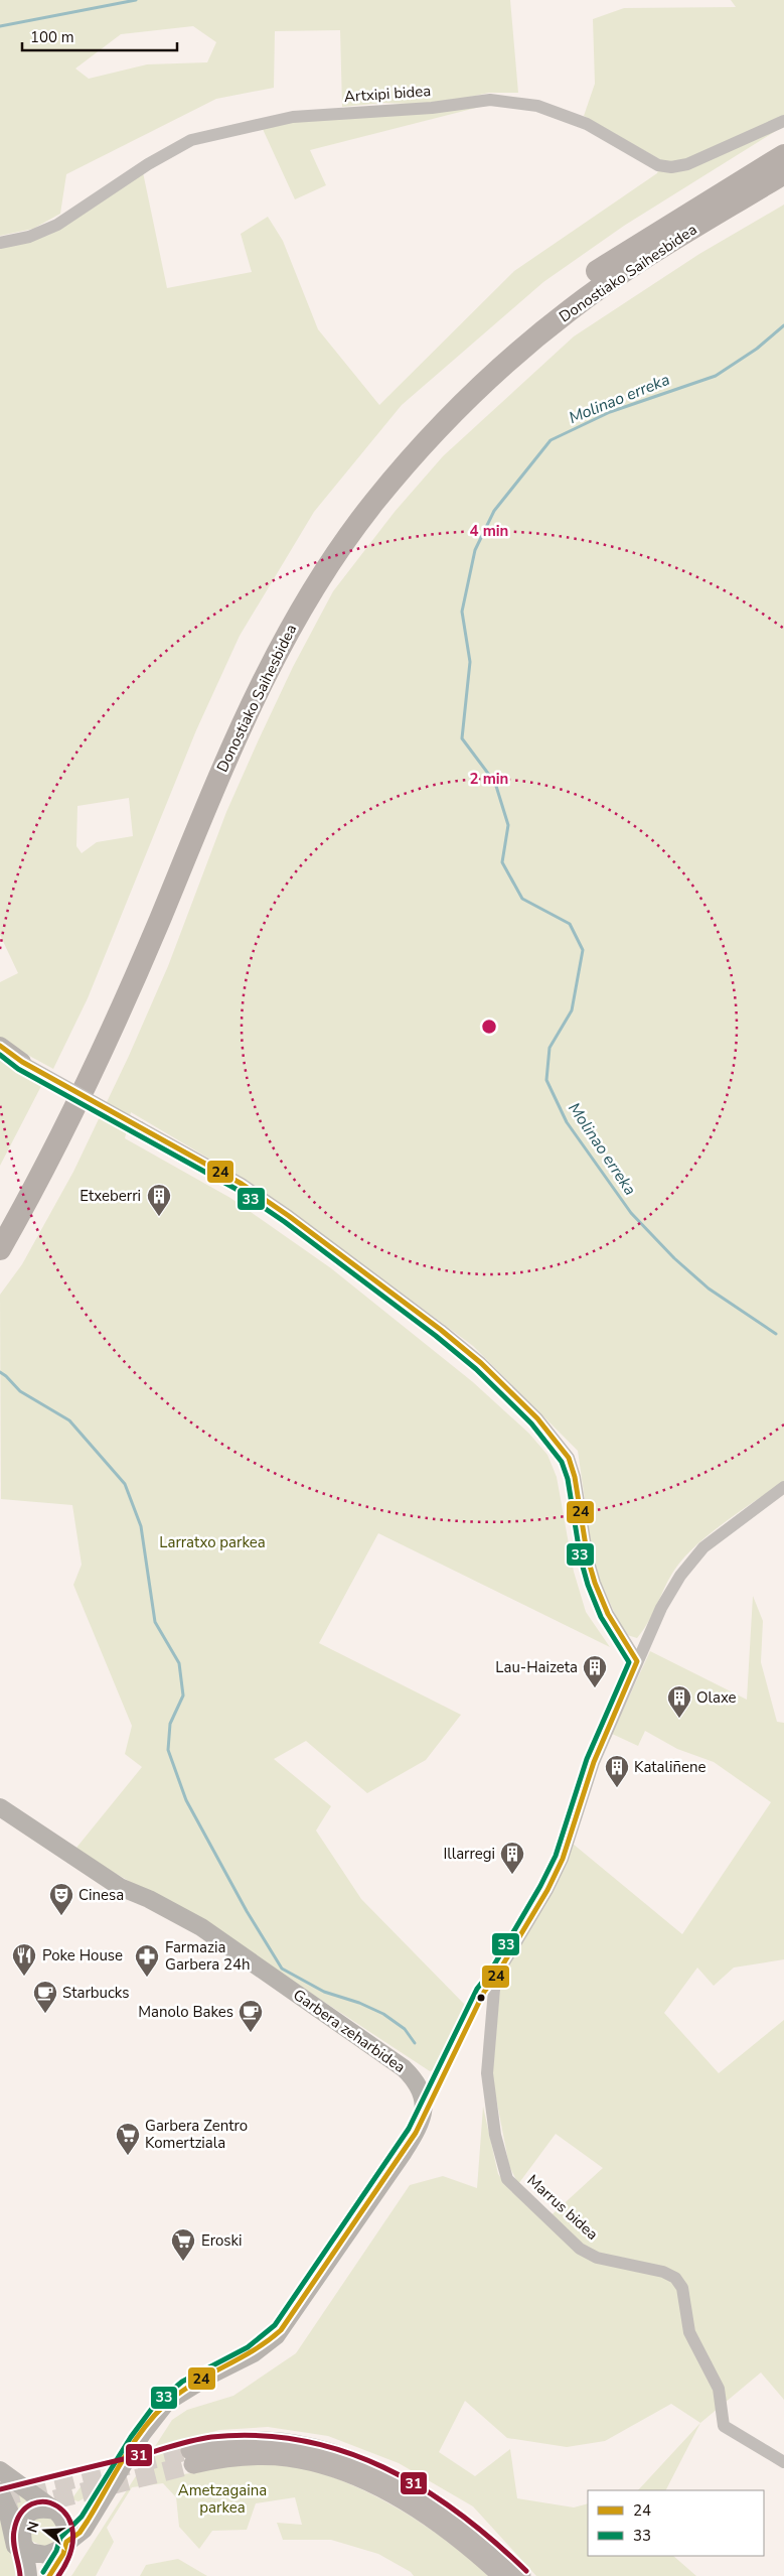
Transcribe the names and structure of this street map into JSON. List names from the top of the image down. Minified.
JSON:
{"streets":{"highway":["Donostiako Saihesbidea"],"street":["Artxipi bidea","Garbera zeharbidea","Marrus bidea"]},"water":["Molinao erreka"],"parks":["Larratxo parkea","Ametzagaina parkea"],"places":{"building":["Etxeberri","Lau-Haizeta","Olaxe","Kataliñene","Illarregi"],"theatre":["Cinesa"],"restaurant":["Poke House"],"pharmacy":["Farmazia Garbera 24h"],"cafe":["Starbucks","Manolo Bakes"],"supermarket":["Garbera Zentro Komertziala","Eroski"]},"lines":["transit line 24","transit line 33","transit line 31"],"legend":["24","33"],"scale_bar":"100 m","north":"left","rings":["4 min","2 min"]}
